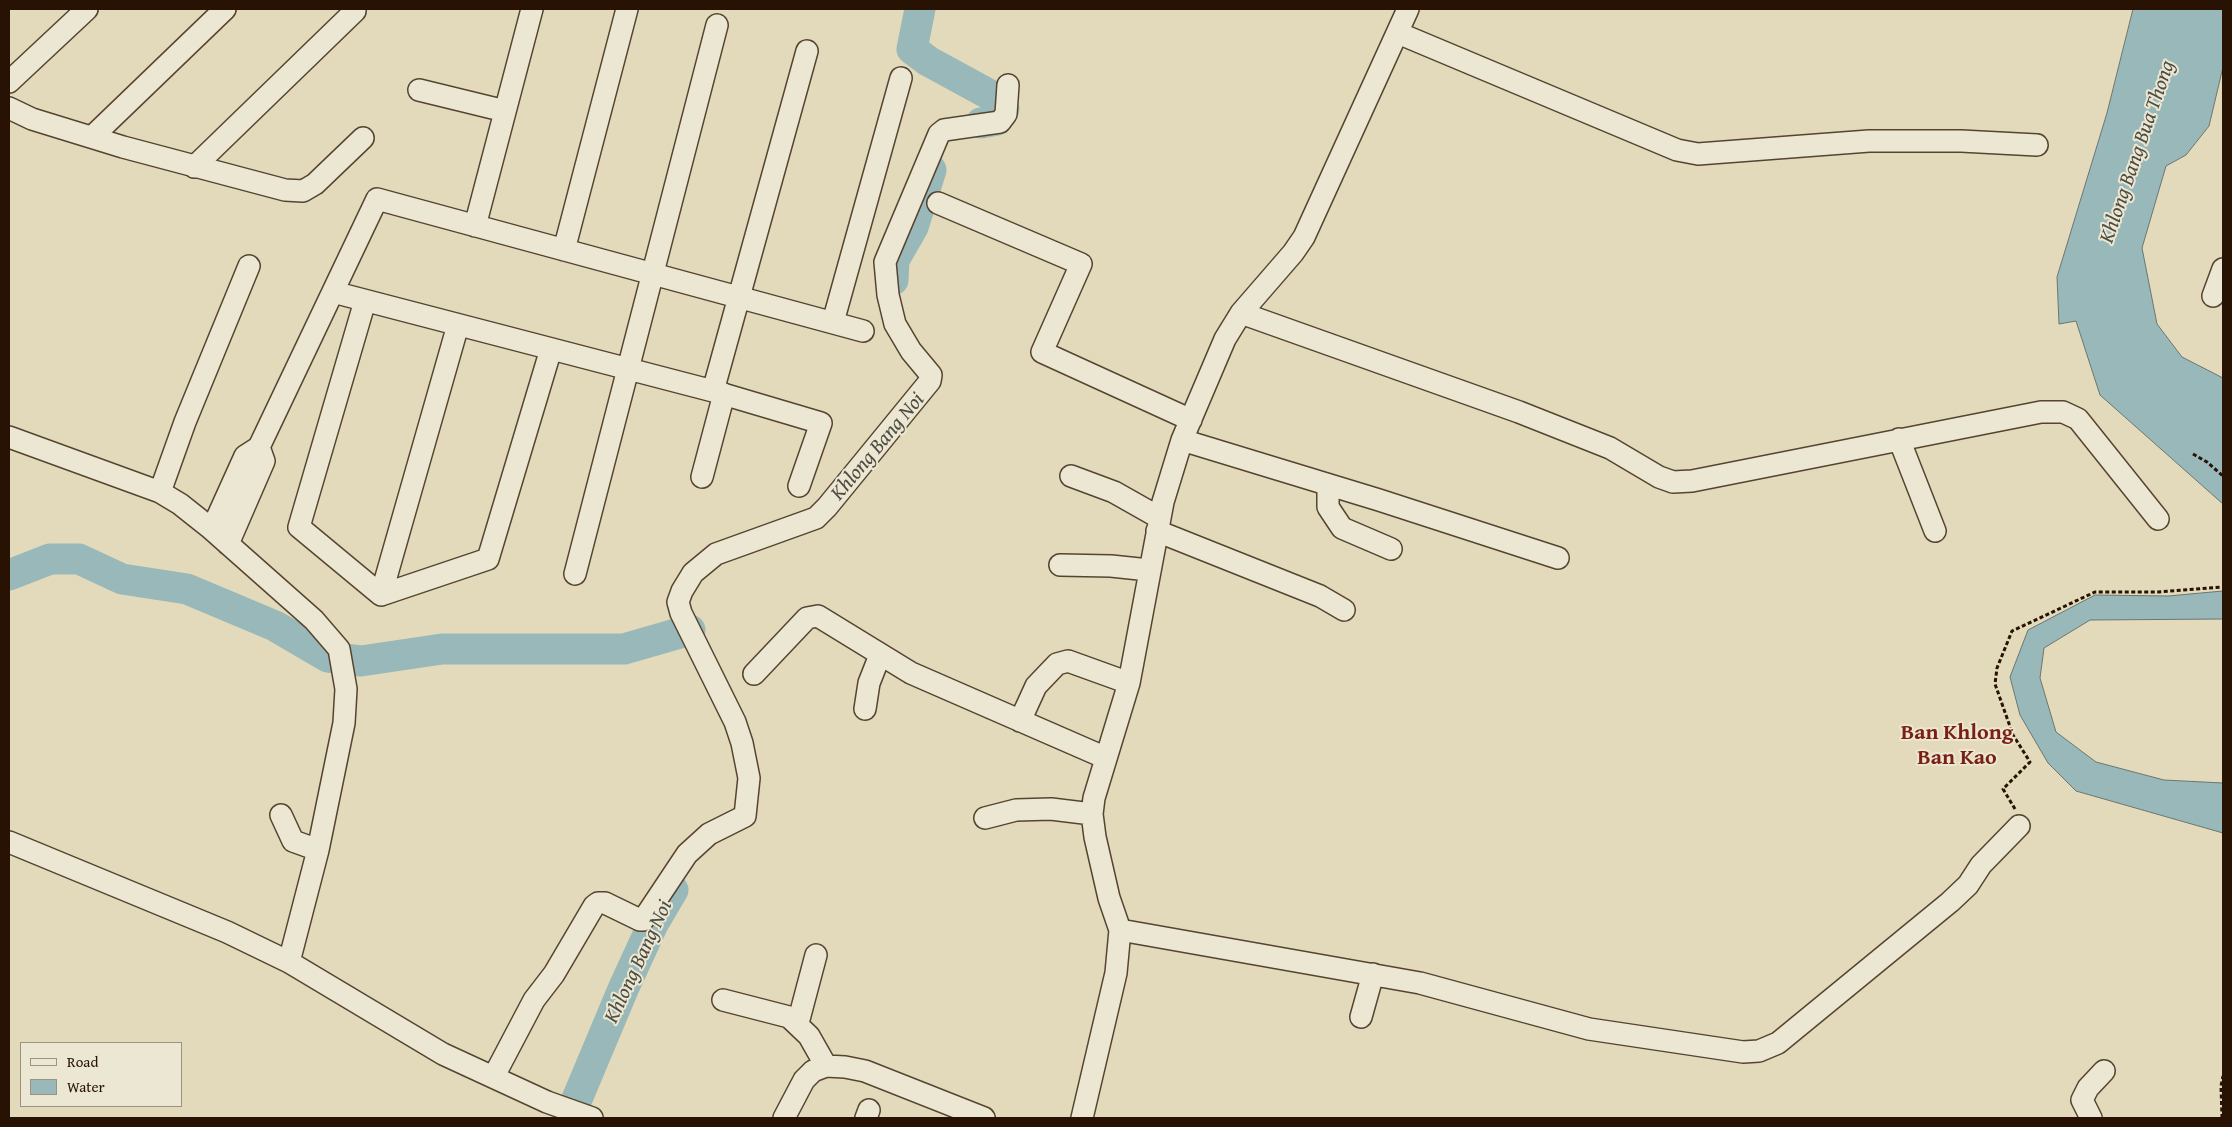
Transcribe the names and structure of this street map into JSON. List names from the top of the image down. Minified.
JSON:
{"districts":["Ban Khlong Ban Kao"],"water":["Khlong Bang Bua Thong","Khlong Bang Noi"],"legend":["Road","Water"]}
